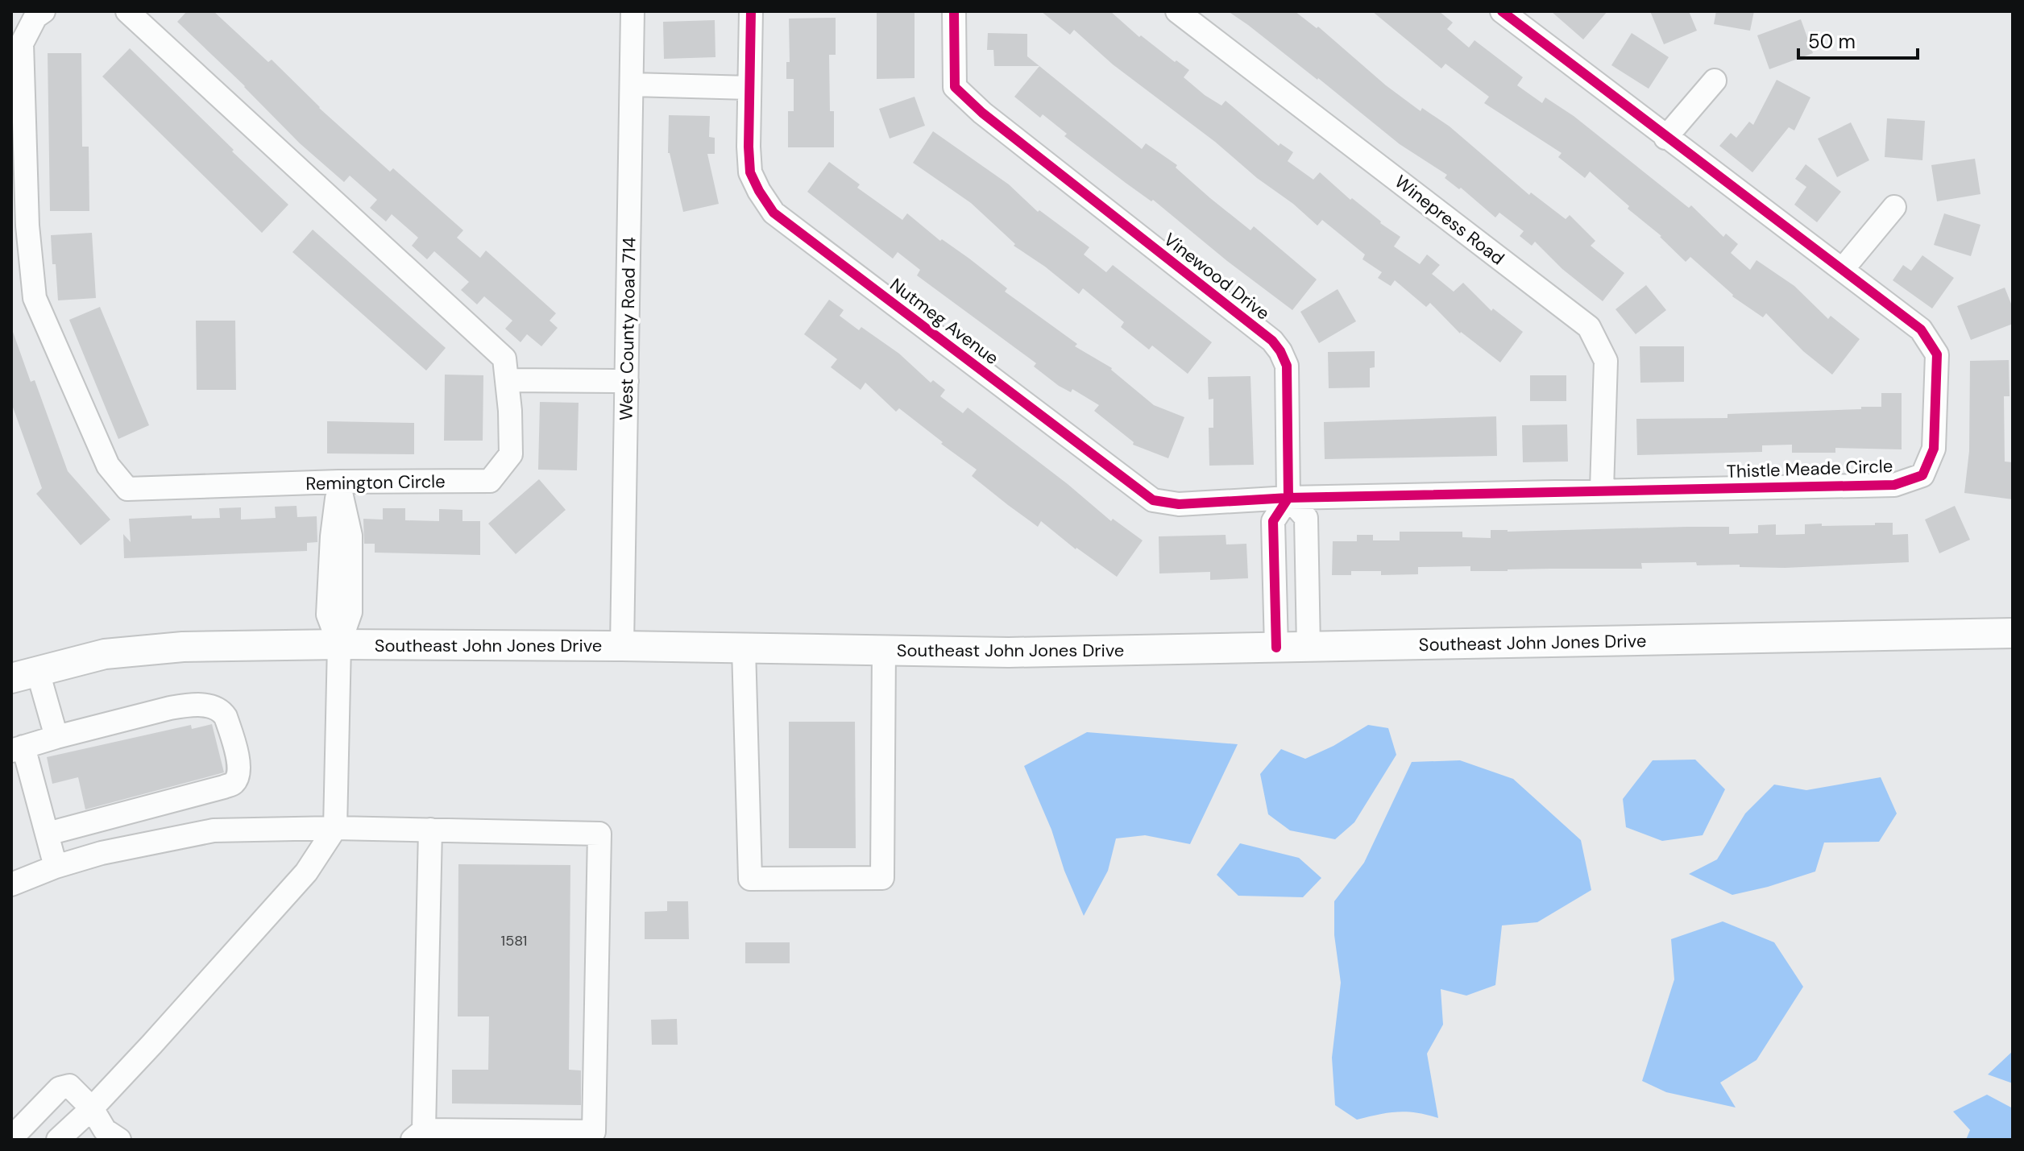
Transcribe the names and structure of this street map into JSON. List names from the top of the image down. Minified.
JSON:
{"streets":{"main road":["Southeast John Jones Drive"],"street":["Winepress Road","Vinewood Drive","Nutmeg Avenue","West County Road 714","Thistle Meade Circle","Remington Circle"]},"crossings":[["Winepress Road","Thistle Meade Circle"],["Vinewood Drive","Nutmeg Avenue"],["Vinewood Drive","Thistle Meade Circle"],["Vinewood Drive","Southeast John Jones Drive"],["Nutmeg Avenue","Thistle Meade Circle"],["West County Road 714","Southeast John Jones Drive"]],"house_numbers":["1581"],"scale_bar":"50 m"}
